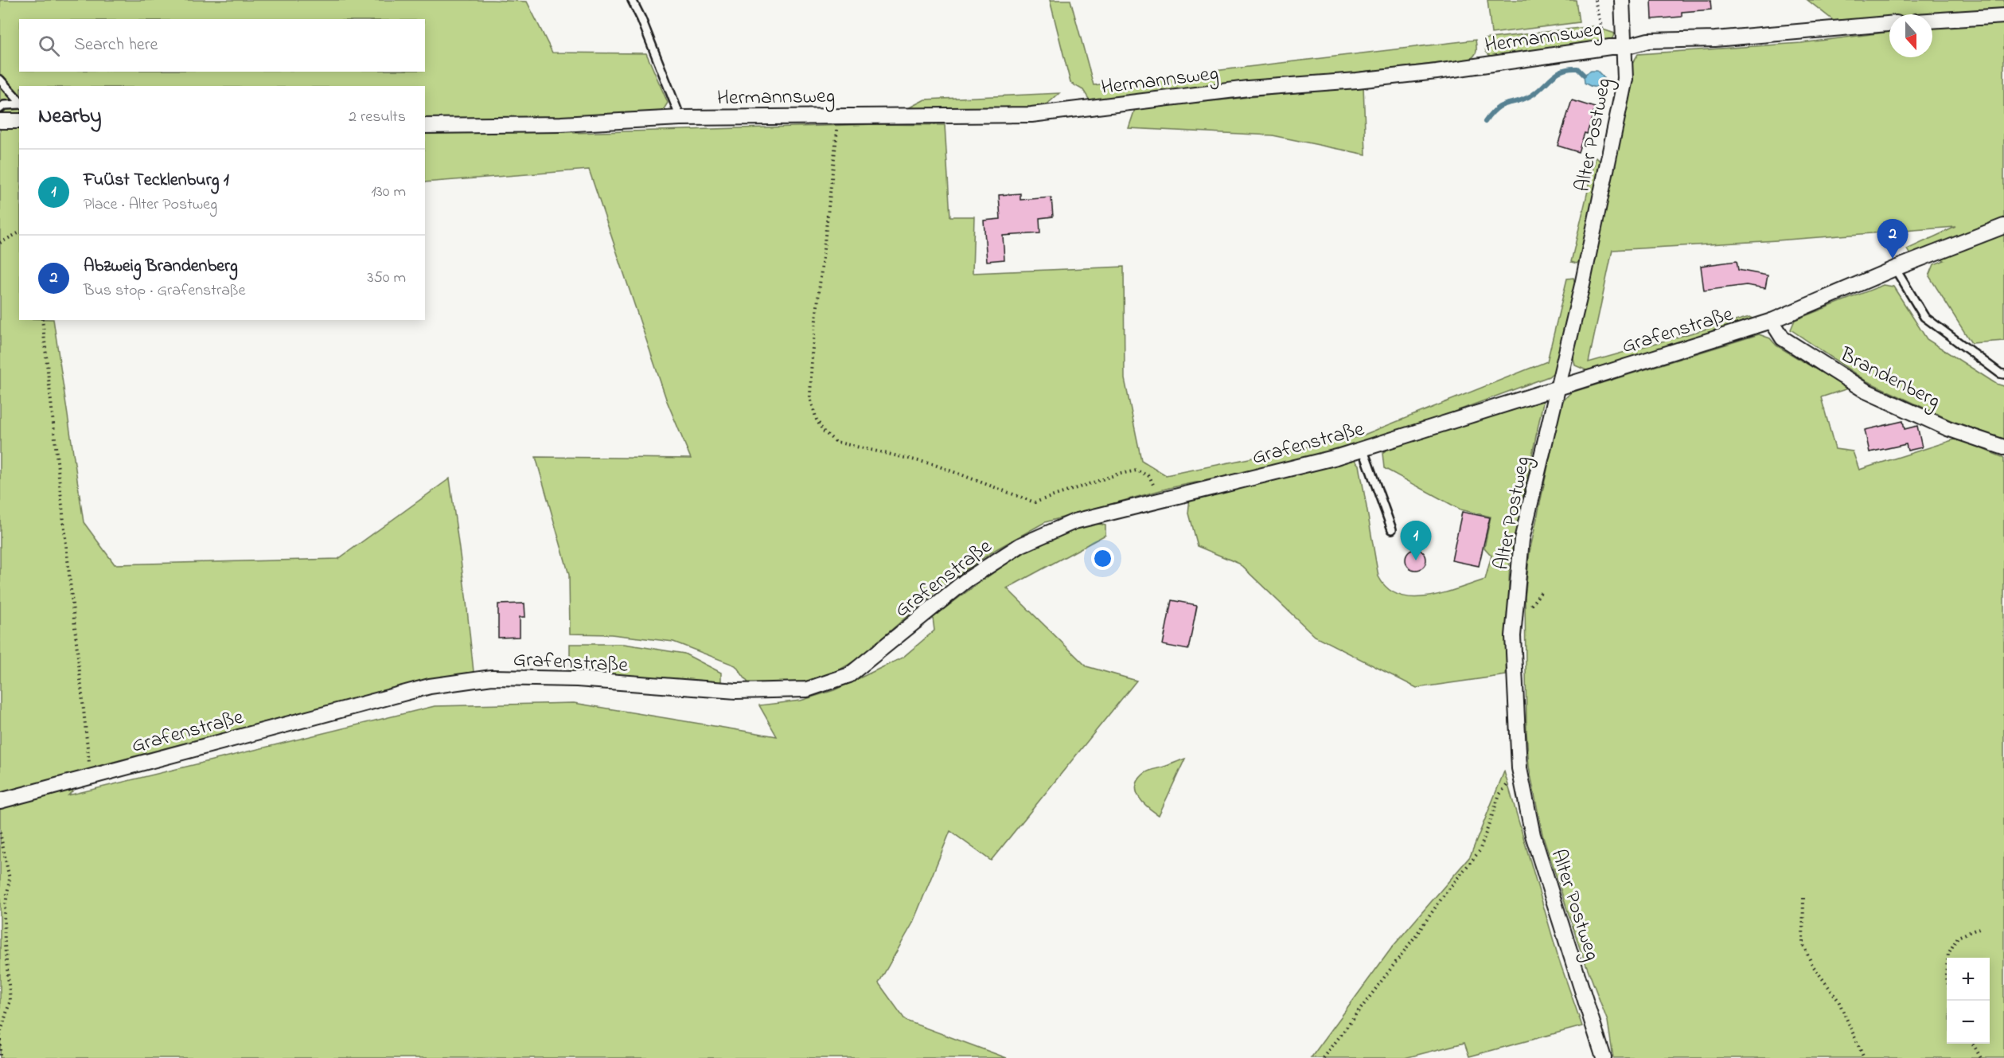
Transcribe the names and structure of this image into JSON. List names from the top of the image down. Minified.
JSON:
{"streets":{"street":["Hermannsweg","Alter Postweg","Grafenstraße","Brandenberg"]},"crossings":[["Hermannsweg","Alter Postweg"],["Alter Postweg","Grafenstraße"],["Grafenstraße","Brandenberg"]],"north":"bottom","page":{"search":"Search here","heading":["Nearby","2 results"],"list":[{"mark":"1","name":"FuÜst Tecklenburg 1","note":"Place · Alter Postweg","value":"130 m"},{"mark":"2","name":"Abzweig Brandenberg","note":"Bus stop · Grafenstraße","value":"350 m"}],"pins":["2","1"],"map_buttons":["+","−"]}}
